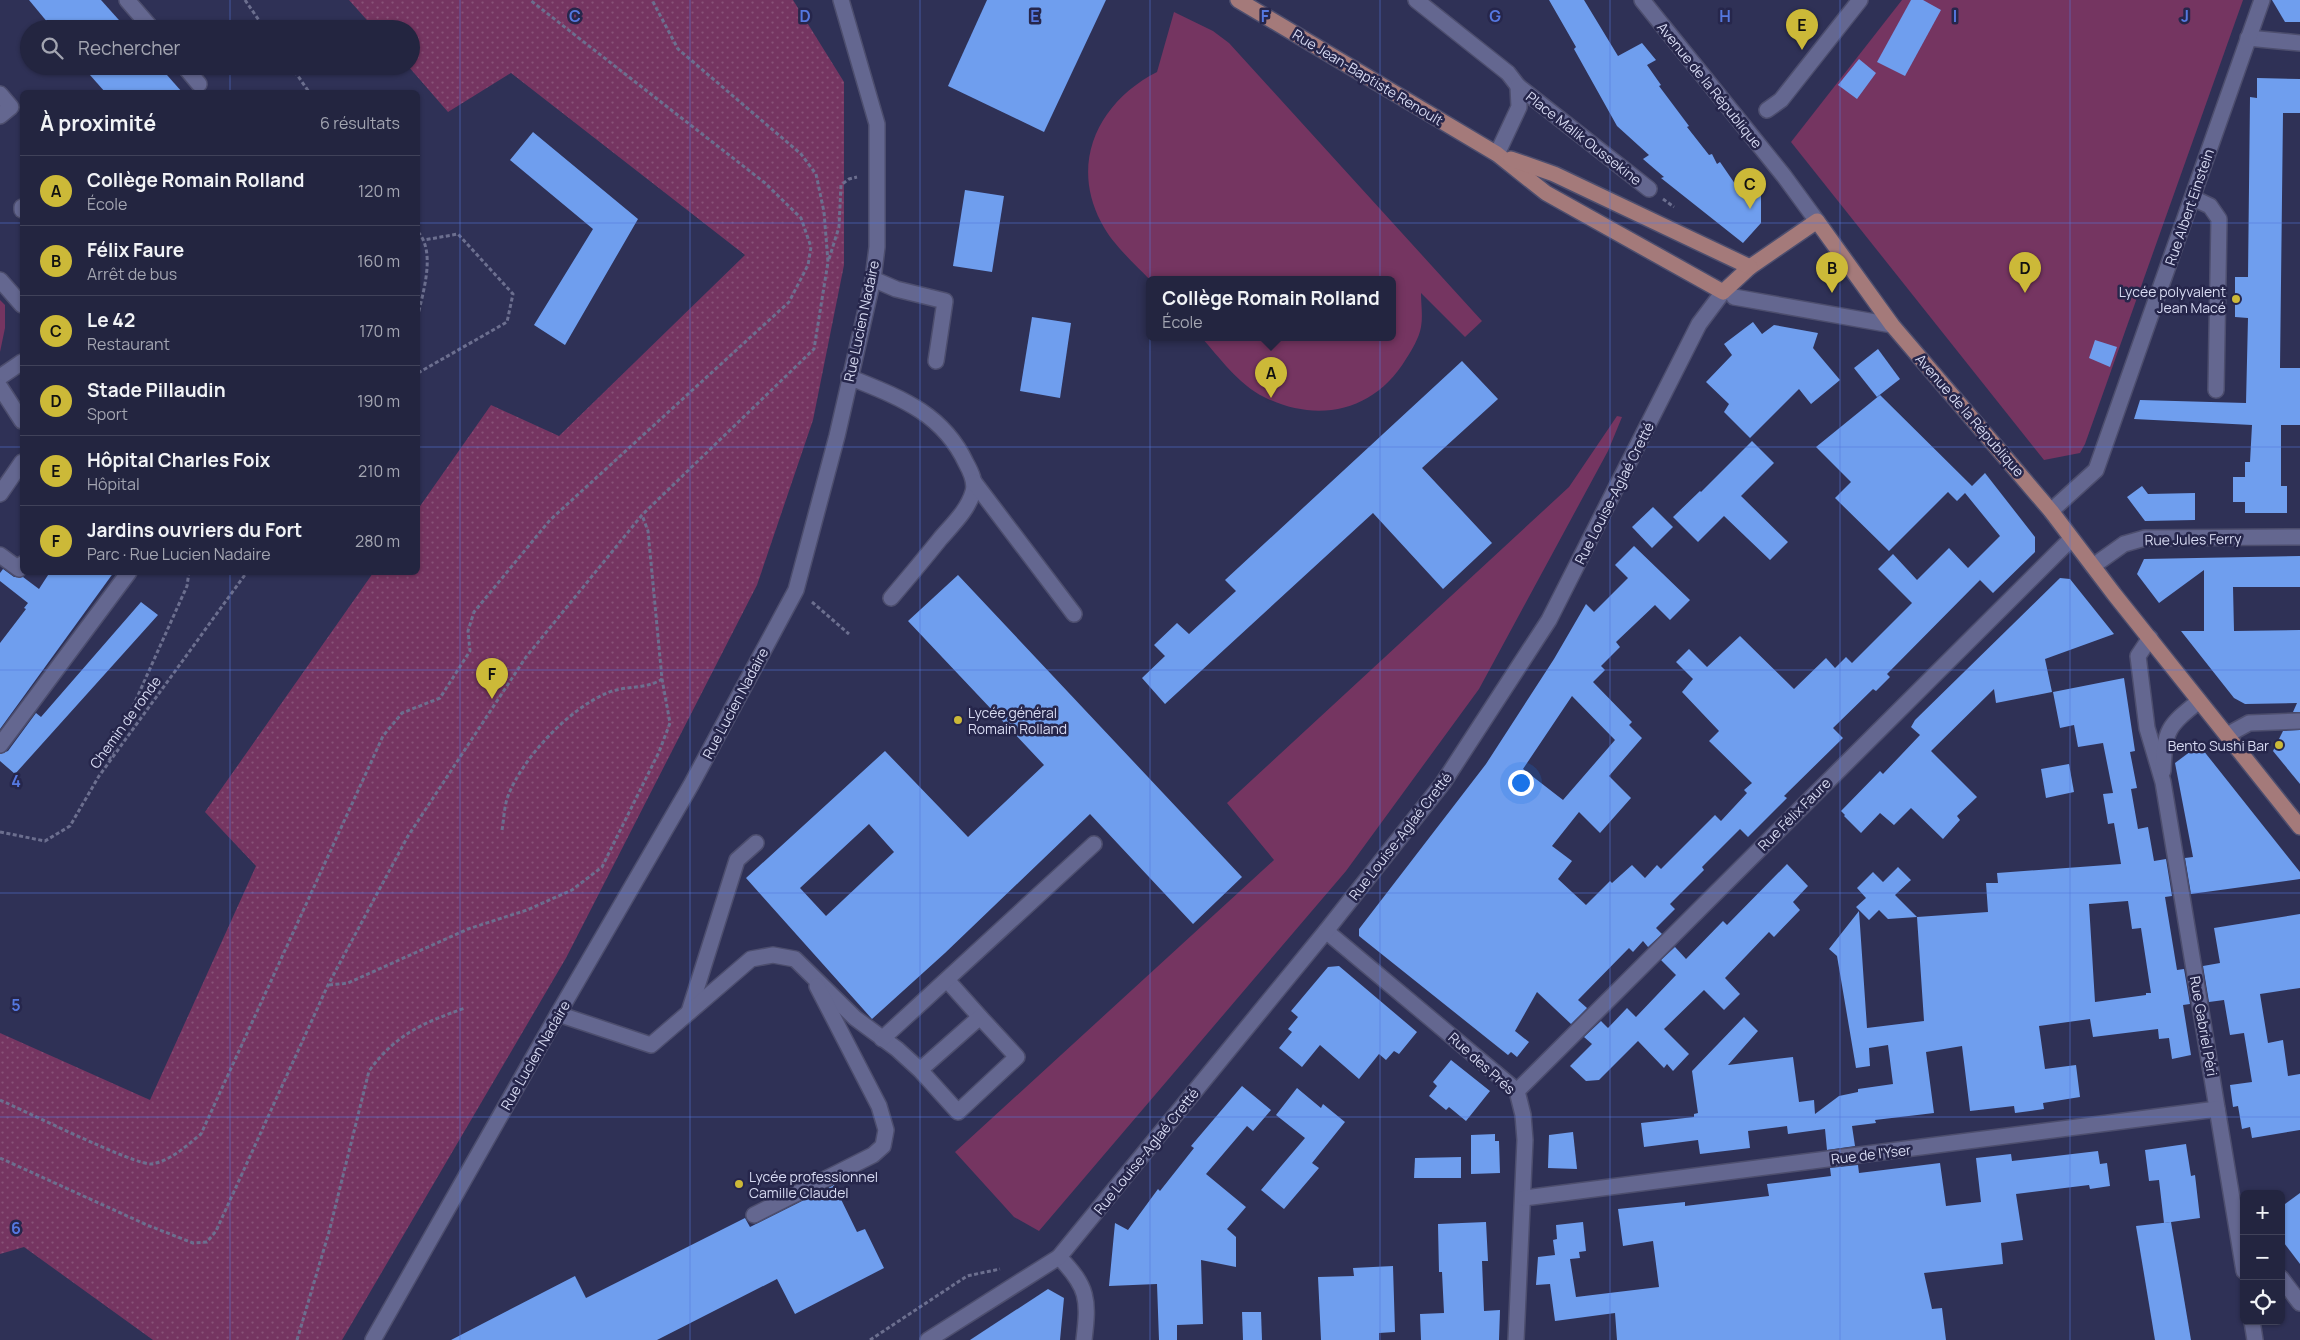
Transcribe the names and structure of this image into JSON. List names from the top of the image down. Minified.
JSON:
{"streets":{"main road":["Rue Jean-Baptiste Renoult","Avenue de la République"],"street":["Place Malik Oussekine","Rue Albert Einstein","Rue Lucien Nadaire","Rue Louise-Aglaé Cretté","Rue Jules Ferry","Rue Félix Faure","Rue Gabriel Péri","Rue des Prés","Rue de l'Yser"],"path":["Chemin de ronde"]},"crossings":[["Rue Jean-Baptiste Renoult","Rue Louise-Aglaé Cretté"],["Avenue de la République","Rue Albert Einstein"],["Avenue de la République","Rue Jules Ferry"],["Avenue de la République","Rue Félix Faure"],["Avenue de la République","Rue Gabriel Péri"],["Rue Louise-Aglaé Cretté","Rue des Prés"],["Rue Félix Faure","Rue des Prés"],["Rue Gabriel Péri","Rue de l'Yser"],["Rue des Prés","Rue de l'Yser"]],"places":["Lycée polyvalent Jean Macé","Lycée général Romain Rolland","Bento Sushi Bar","Lycée professionnel Camille Claudel"],"page":{"pins":["E","C","B","D","A","F"],"search":"Rechercher","heading":["À proximité","6 résultats"],"list":[{"mark":"A","name":"Collège Romain Rolland","note":"École","value":"120 m"},{"mark":"B","name":"Félix Faure","note":"Arrêt de bus","value":"160 m"},{"mark":"C","name":"Le 42","note":"Restaurant","value":"170 m"},{"mark":"D","name":"Stade Pillaudin","note":"Sport","value":"190 m"},{"mark":"E","name":"Hôpital Charles Foix","note":"Hôpital","value":"210 m"},{"mark":"F","name":"Jardins ouvriers du Fort","note":"Parc · Rue Lucien Nadaire","value":"280 m"}],"popup":["Collège Romain Rolland","École"],"map_buttons":["+","−"]},"grid":{"columns":["C","D","E","F","G","H","I","J"],"rows":["4","5","6"]}}
